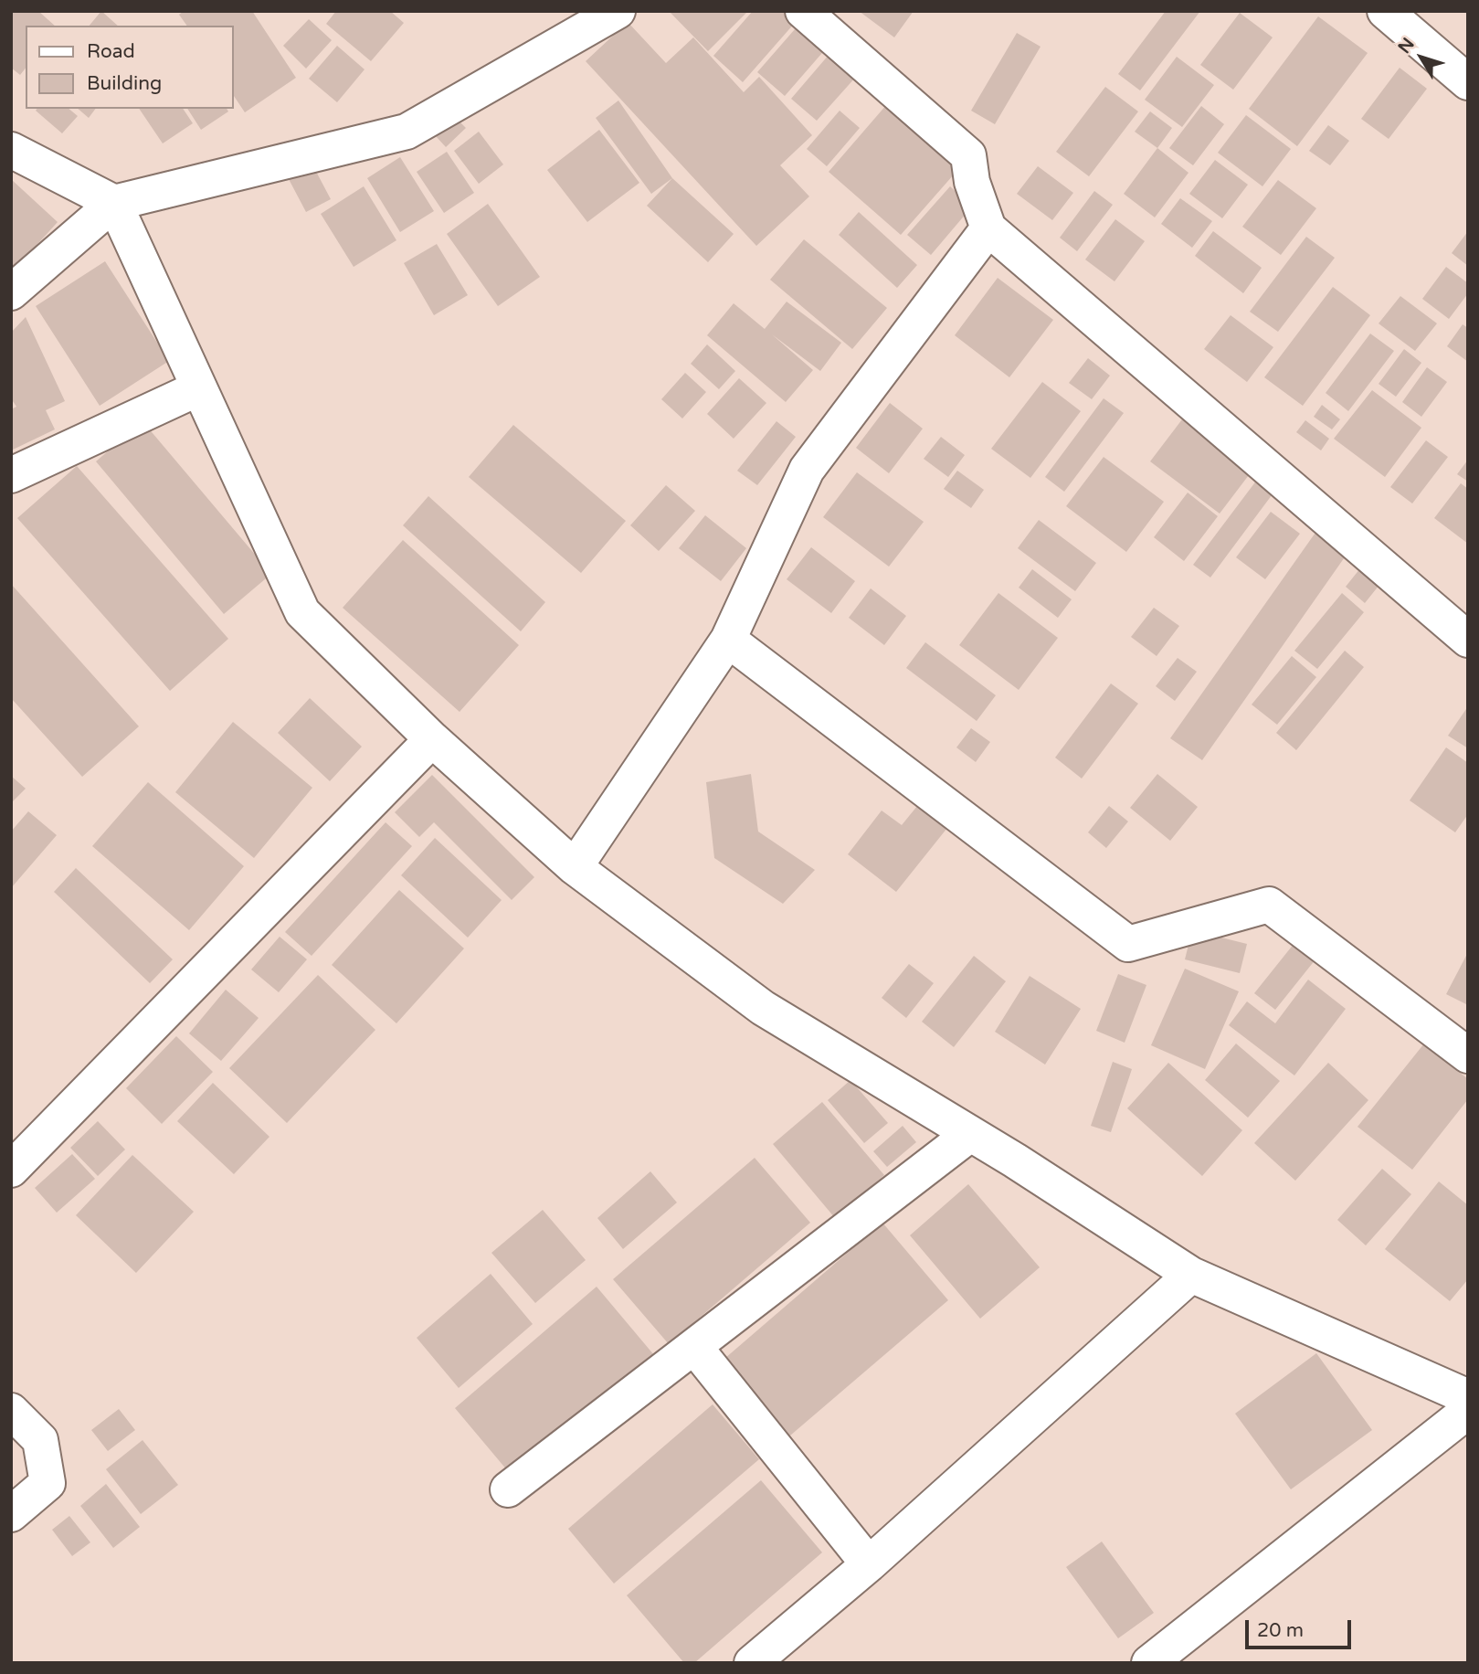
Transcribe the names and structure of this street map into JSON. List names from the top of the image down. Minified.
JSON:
{"legend":["Road","Building"],"scale_bar":"20 m","north":"top left"}
